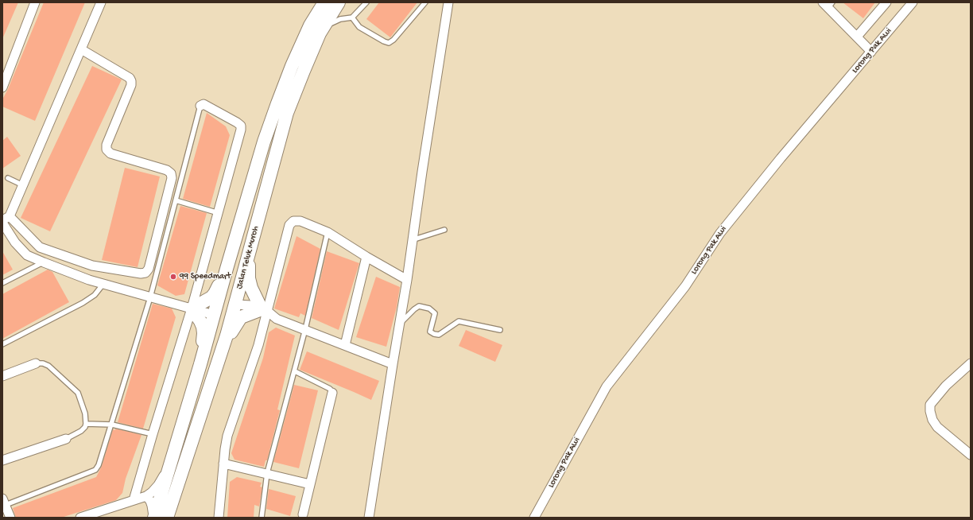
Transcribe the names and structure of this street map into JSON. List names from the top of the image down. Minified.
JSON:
{"streets":{"main road":["Jalan Teluk Muroh"],"street":["Lorong Pak Awi"]},"places":["99 Speedmart"]}
